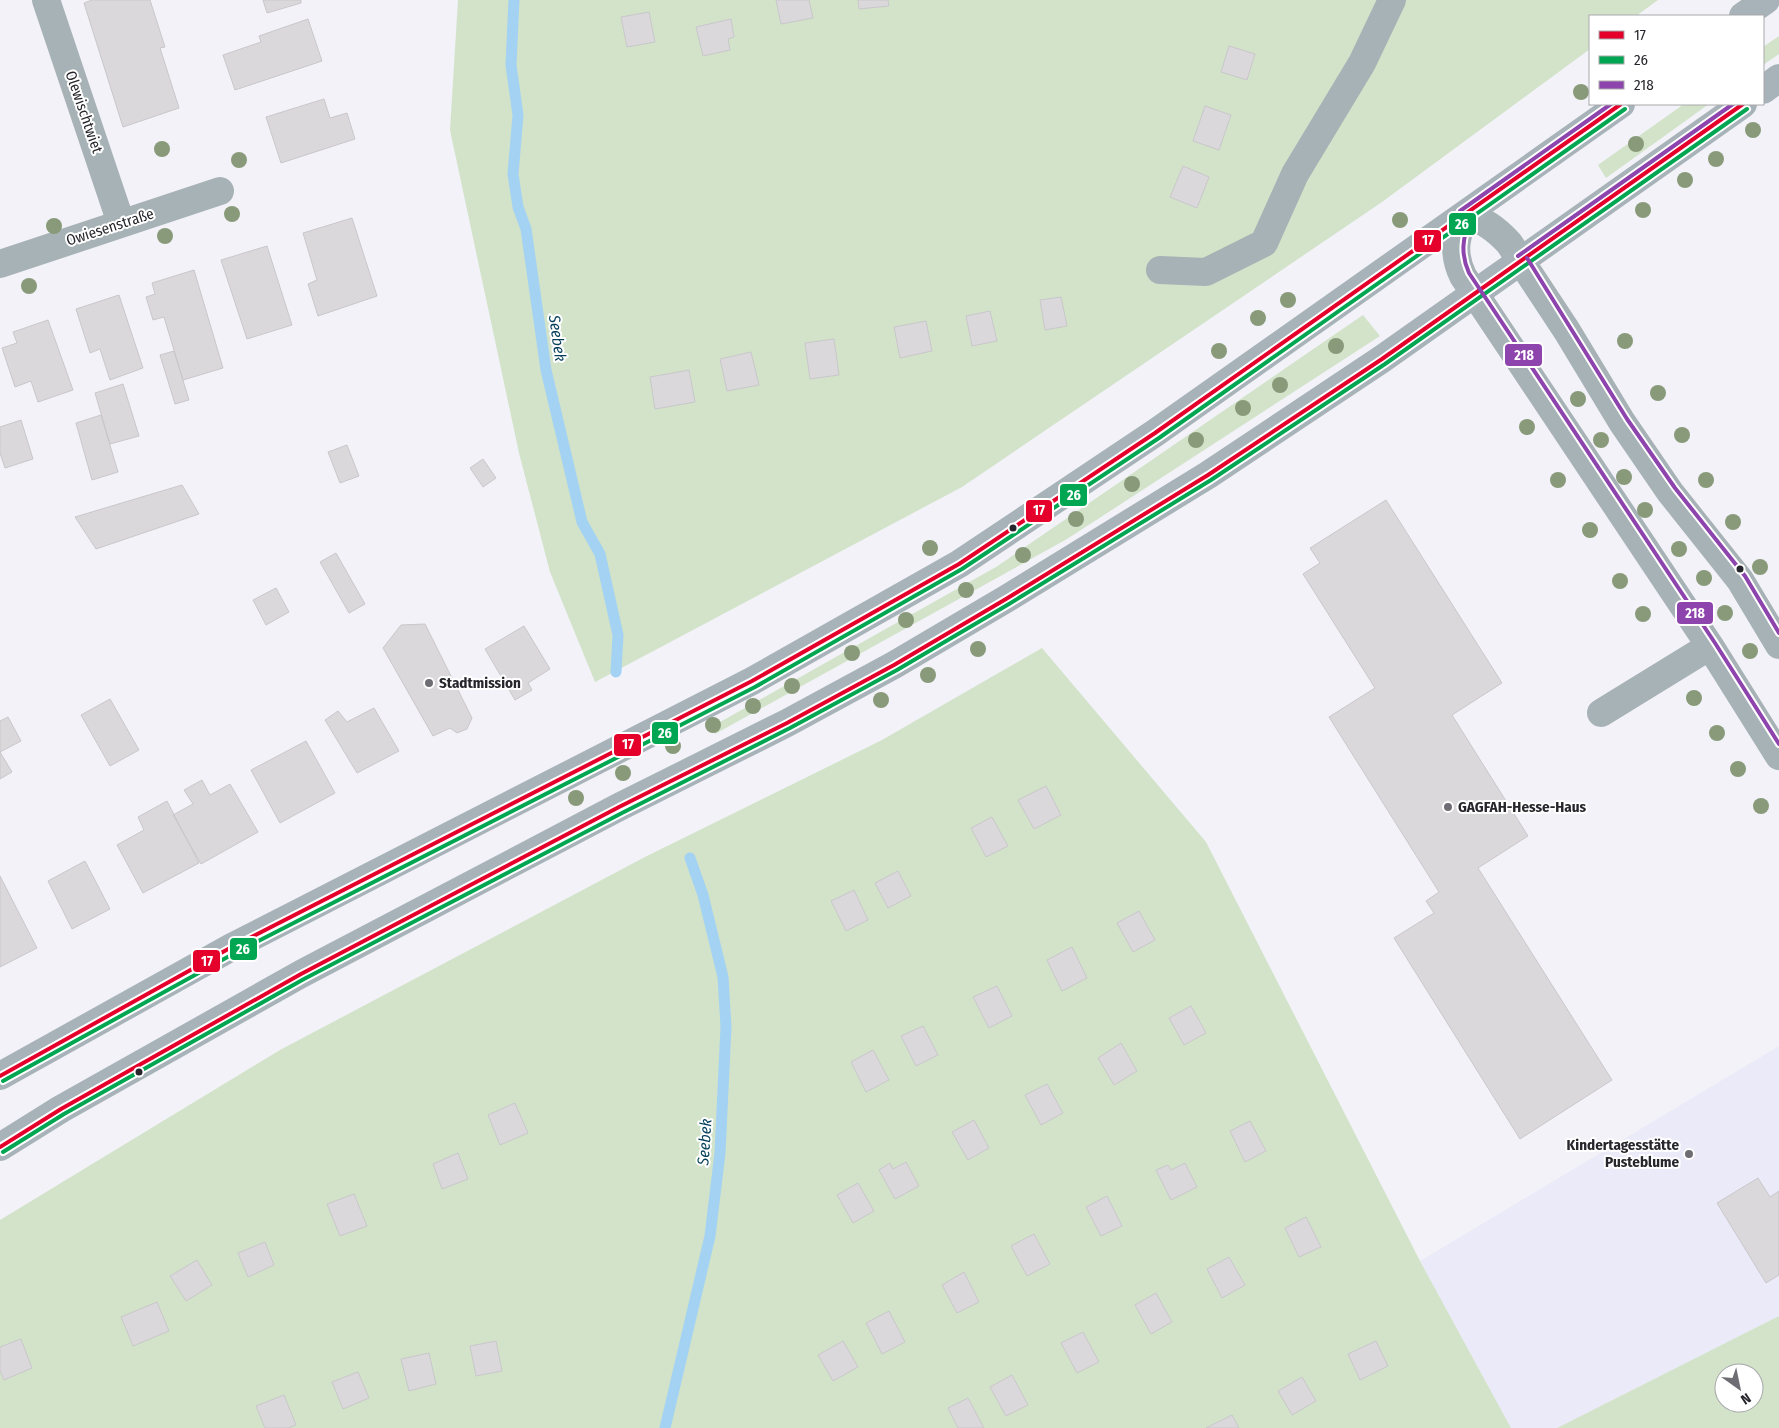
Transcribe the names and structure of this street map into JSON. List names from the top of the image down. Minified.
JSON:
{"streets":{"street":["Olewischtwiet","Owiesenstraße"]},"crossings":[["Olewischtwiet","Owiesenstraße"]],"water":["Seebek"],"places":["Stadtmission","GAGFAH-Hesse-Haus","Kindertagesstätte Pusteblume"],"lines":["transit line 17","transit line 218","transit line 26"],"legend":["17","26","218"],"north":"bottom right"}
